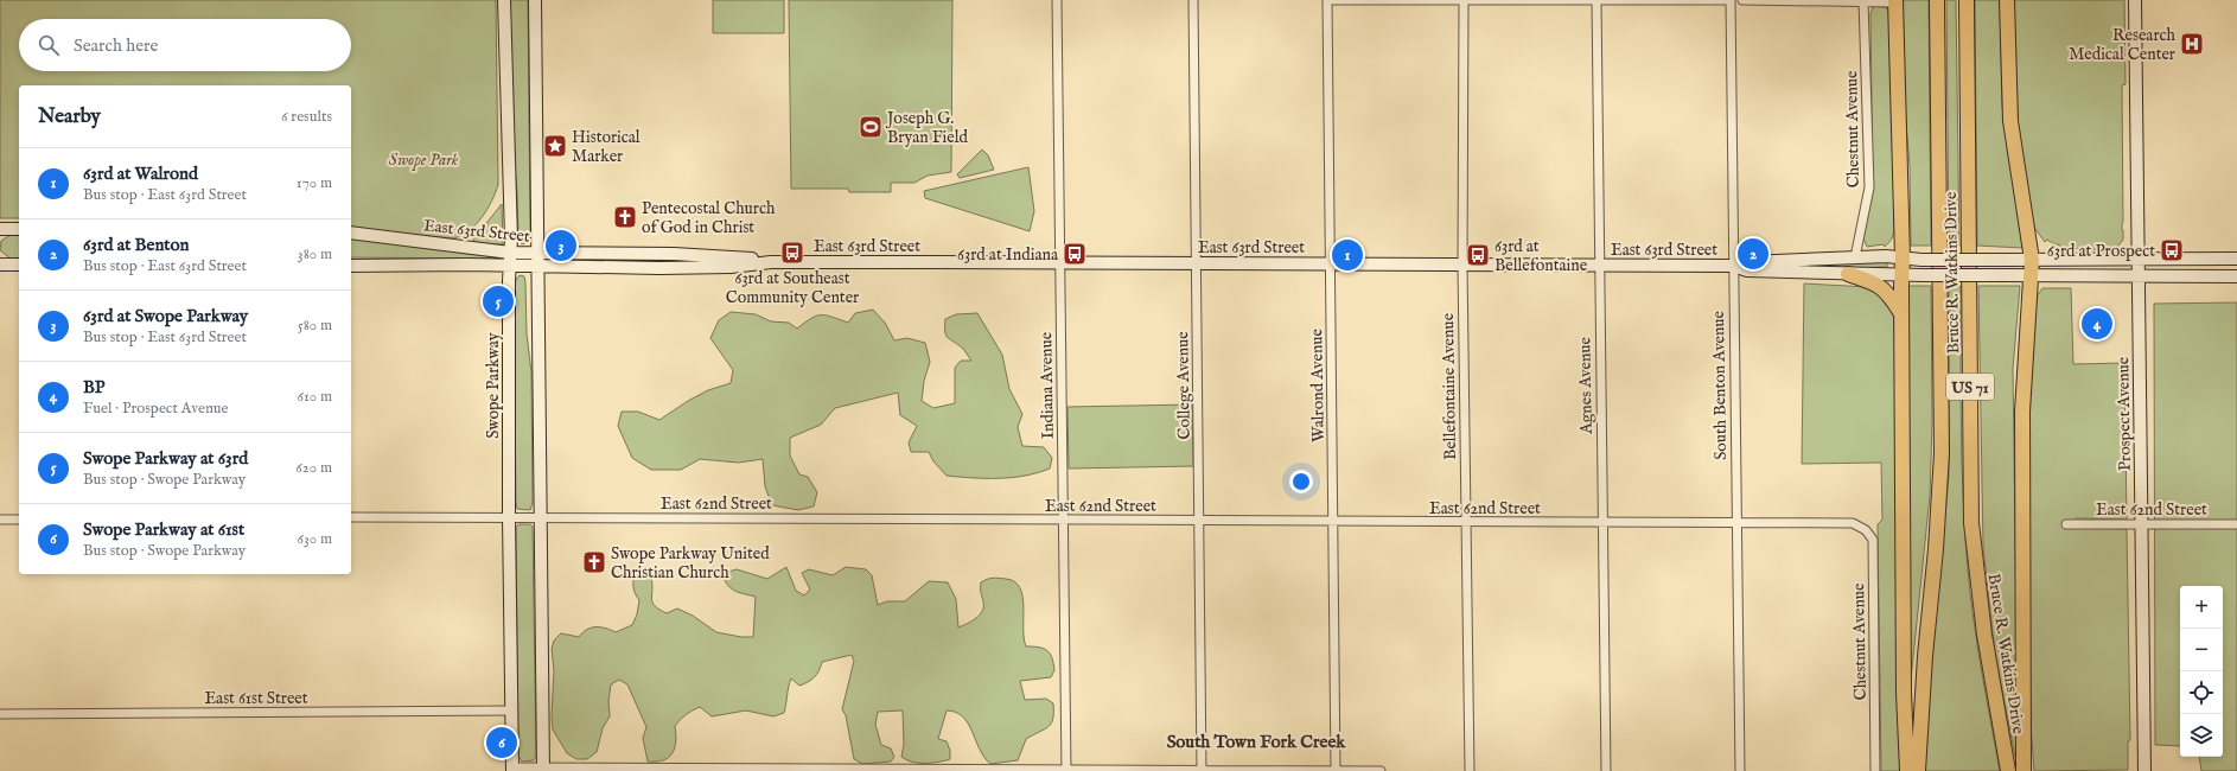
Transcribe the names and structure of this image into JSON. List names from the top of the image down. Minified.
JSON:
{"streets":{"highway":["Bruce R. Watkins Drive","US 71"],"main road":["East 63rd Street","Swope Parkway","Prospect Avenue"],"street":["Chestnut Avenue","Indiana Avenue","College Avenue","Walrond Avenue","Agnes Avenue","South Benton Avenue","Bellefontaine Avenue","East 62nd Street","East 61st Street"]},"crossings":[["Chestnut Avenue","East 63rd Street"],["Chestnut Avenue","East 62nd Street"],["East 63rd Street","Swope Parkway"],["East 63rd Street","Indiana Avenue"],["East 63rd Street","College Avenue"],["East 63rd Street","Walrond Avenue"],["East 63rd Street","Agnes Avenue"],["East 63rd Street","South Benton Avenue"],["East 63rd Street","Bellefontaine Avenue"],["East 63rd Street","Prospect Avenue"],["Swope Parkway","East 62nd Street"],["Swope Parkway","East 61st Street"],["Indiana Avenue","East 62nd Street"],["College Avenue","East 62nd Street"],["Walrond Avenue","East 62nd Street"],["Agnes Avenue","East 62nd Street"],["South Benton Avenue","East 62nd Street"],["Bellefontaine Avenue","East 62nd Street"],["Prospect Avenue","East 62nd Street"]],"districts":["South Town Fork Creek"],"parks":["Swope Park"],"places":{"hospital":["Research Medical Center"],"sports":["Joseph G. Bryan Field"],"place":["Historical Marker"],"church":["Pentecostal Church of God in Christ","Swope Parkway United Christian Church"],"bus stop":["63rd at Prospect","63rd at Southeast Community Center","63rd at Indiana","63rd at Bellefontaine"]},"page":{"search":"Search here","heading":["Nearby","6 results"],"list":[{"mark":"1","name":"63rd at Walrond","note":"Bus stop · East 63rd Street","value":"170 m"},{"mark":"2","name":"63rd at Benton","note":"Bus stop · East 63rd Street","value":"380 m"},{"mark":"3","name":"63rd at Swope Parkway","note":"Bus stop · East 63rd Street","value":"580 m"},{"mark":"4","name":"BP","note":"Fuel · Prospect Avenue","value":"610 m"},{"mark":"5","name":"Swope Parkway at 63rd","note":"Bus stop · Swope Parkway","value":"620 m"},{"mark":"6","name":"Swope Parkway at 61st","note":"Bus stop · Swope Parkway","value":"630 m"}],"pins":["3","2","1","5","4","6"],"map_buttons":["+","−"]}}
